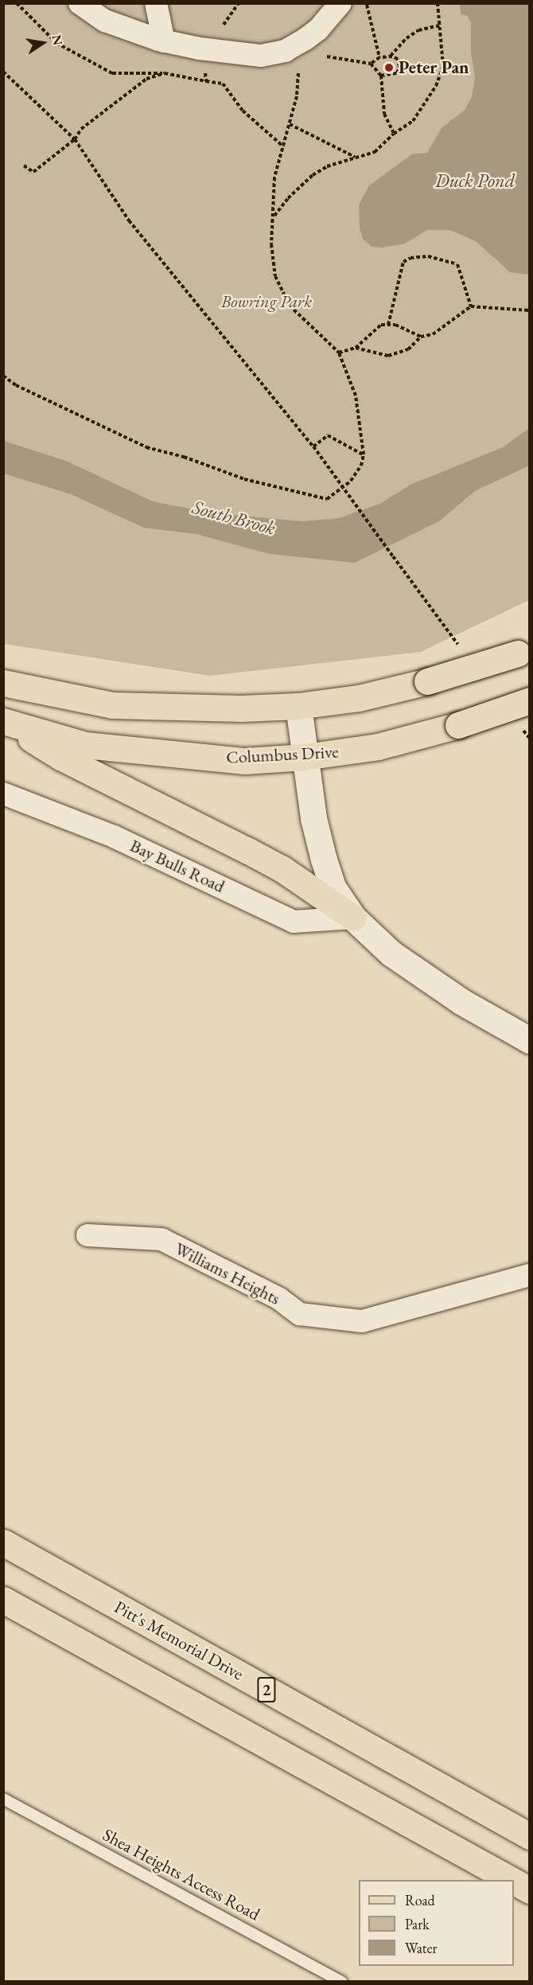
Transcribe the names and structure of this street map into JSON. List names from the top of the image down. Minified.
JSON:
{"streets":{"main road":["Columbus Drive","Pitt's Memorial Drive","2"],"street":["Bay Bulls Road","Williams Heights"],"lane":["Shea Heights Access Road"]},"water":["Duck Pond","South Brook"],"parks":["Bowring Park"],"places":["Peter Pan"],"legend":["Road","Park","Water"],"north":"right"}
